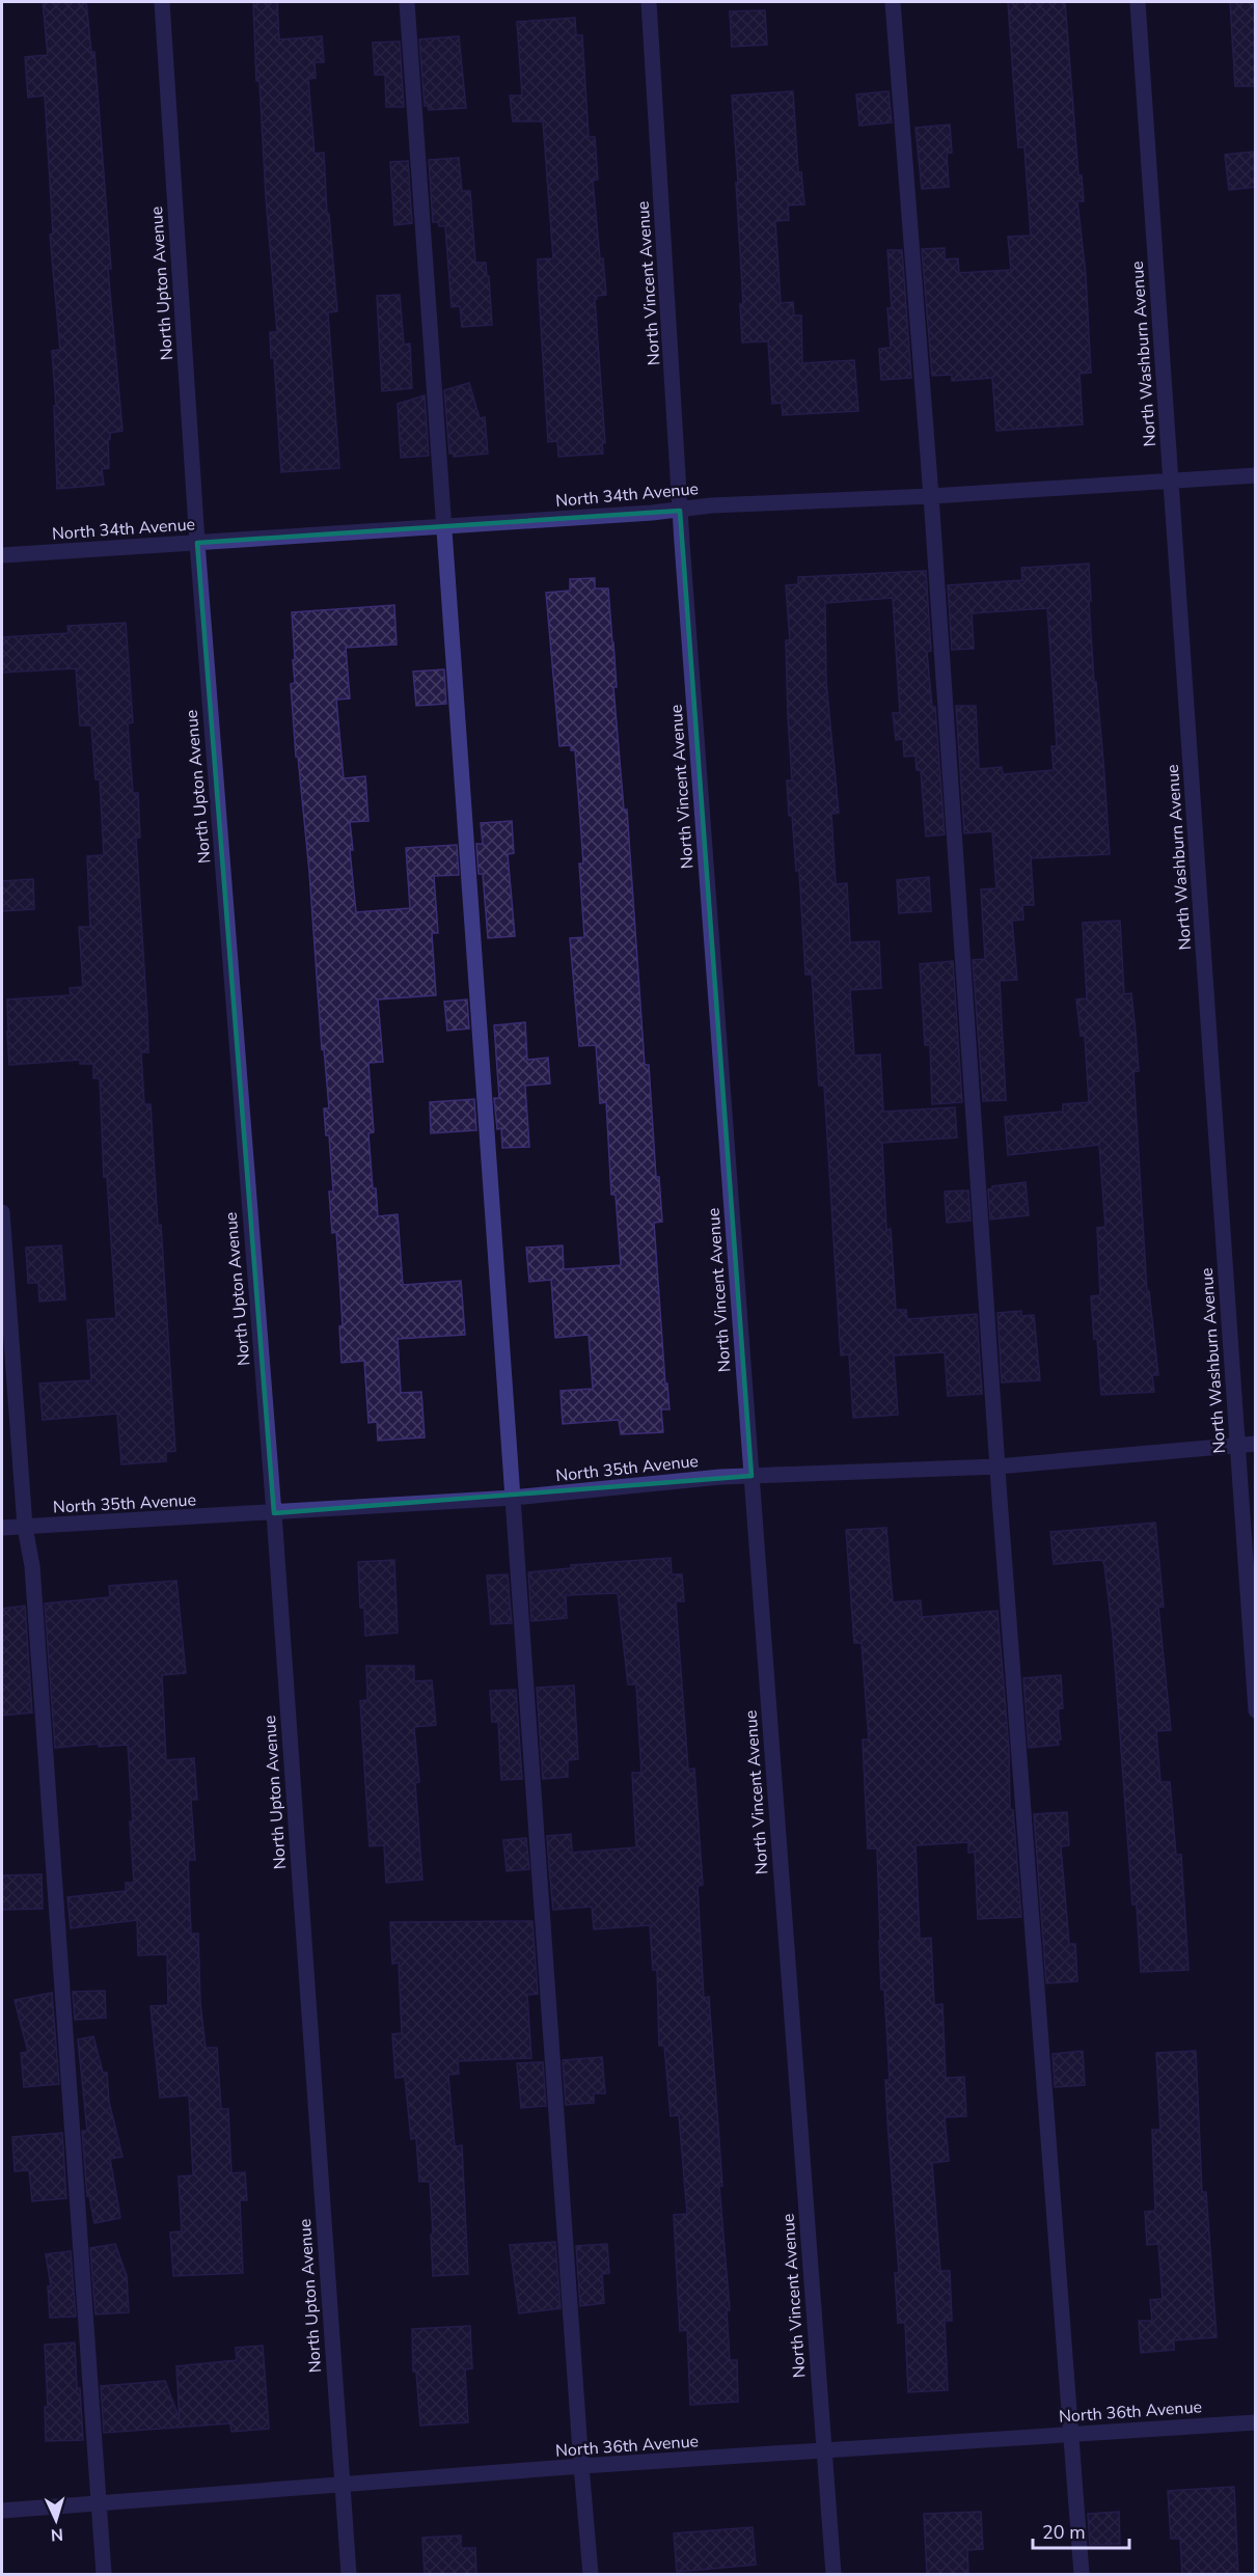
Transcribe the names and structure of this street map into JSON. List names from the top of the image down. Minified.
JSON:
{"streets":{"street":["North Upton Avenue","North Vincent Avenue","North Washburn Avenue","North 34th Avenue","North 35th Avenue","North 36th Avenue"]},"crossings":[["North Upton Avenue","North 34th Avenue"],["North Upton Avenue","North 35th Avenue"],["North Upton Avenue","North 36th Avenue"],["North Vincent Avenue","North 34th Avenue"],["North Vincent Avenue","North 35th Avenue"],["North Vincent Avenue","North 36th Avenue"],["North Washburn Avenue","North 34th Avenue"],["North Washburn Avenue","North 35th Avenue"]],"scale_bar":"20 m","north":"bottom"}
